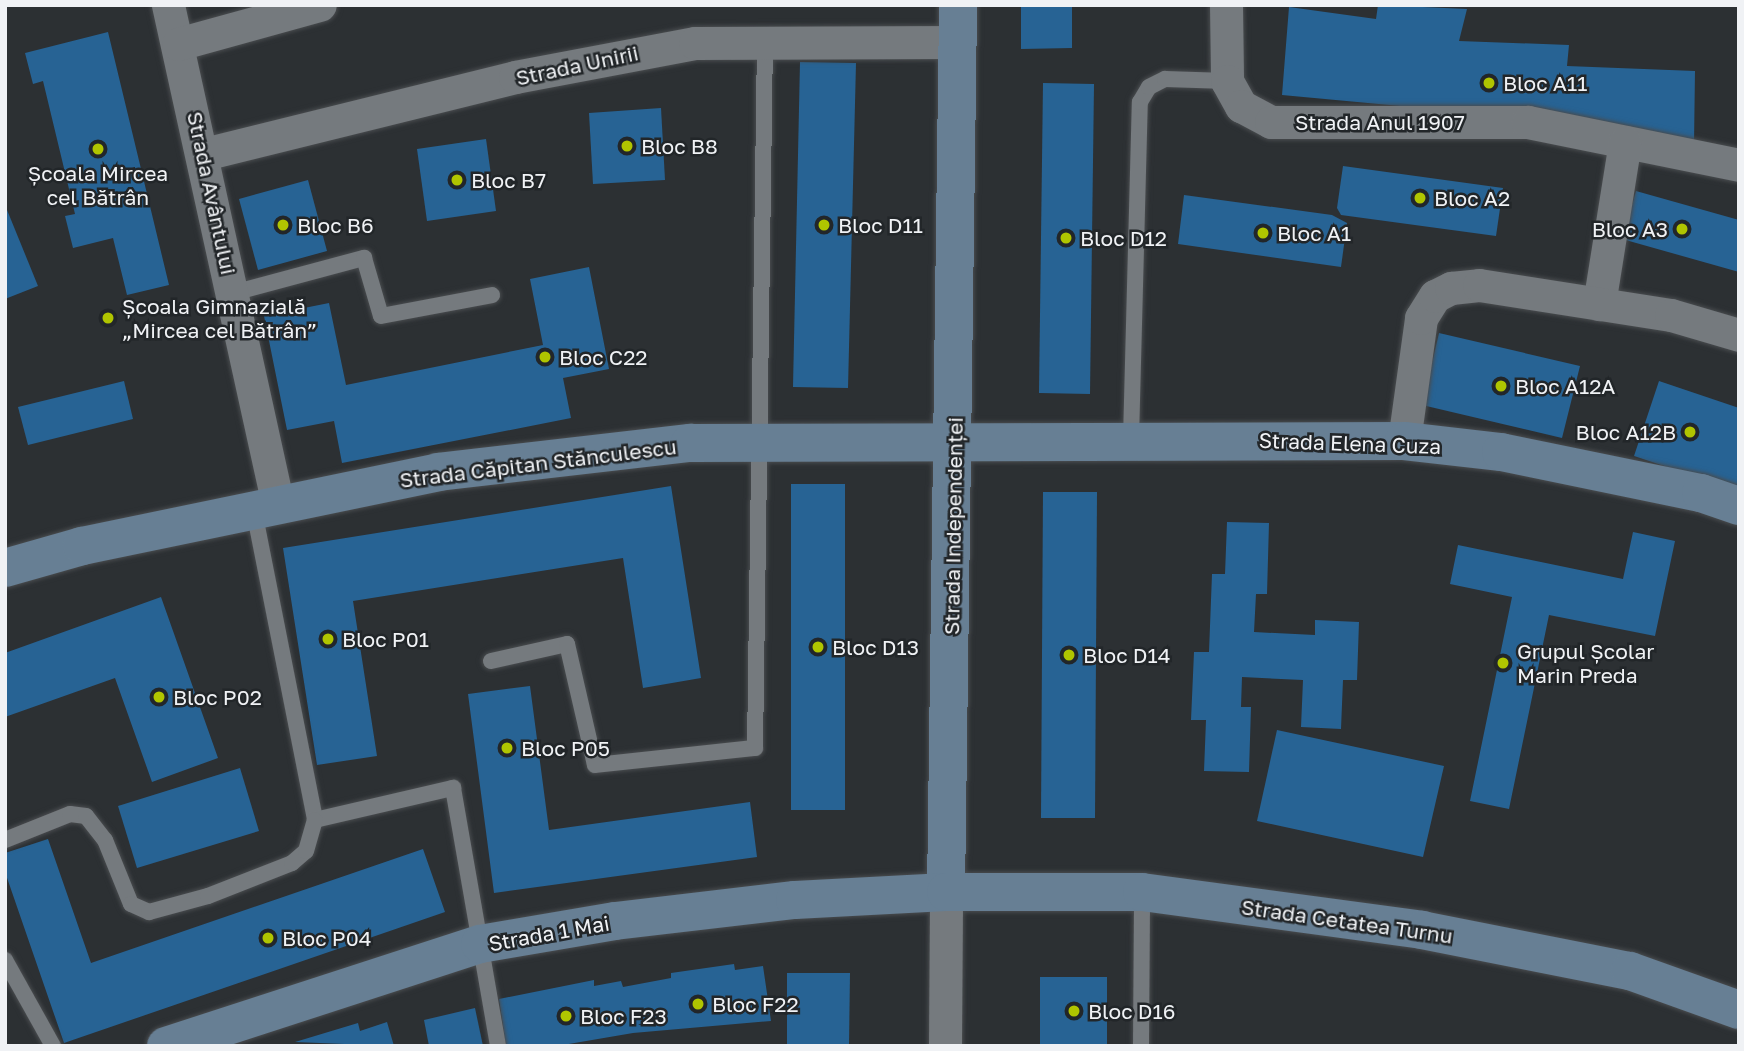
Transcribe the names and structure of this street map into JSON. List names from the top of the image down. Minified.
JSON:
{"streets":{"street":["Strada Unirii","Strada Anul 1907","Strada Avântului","Strada Elena Cuza","Strada Căpitan Stănculescu","Strada Independenței","Strada Cetatea Turnu","Strada 1 Mai"]},"crossings":[["Strada Unirii","Strada Avântului"],["Strada Unirii","Strada Independenței"],["Strada Avântului","Strada Căpitan Stănculescu"],["Strada Elena Cuza","Strada Căpitan Stănculescu"],["Strada Elena Cuza","Strada Independenței"],["Strada Căpitan Stănculescu","Strada Independenței"],["Strada Independenței","Strada Cetatea Turnu"],["Strada Independenței","Strada 1 Mai"],["Strada Cetatea Turnu","Strada 1 Mai"]],"places":["Bloc A11","Bloc B8","Școala Mircea cel Bătrân","Bloc B7","Bloc A2","Bloc B6","Bloc D11","Bloc A3","Bloc A1","Bloc D12","Școala Gimnazială „Mircea cel Bătrân”","Bloc C22","Bloc A12A","Bloc A12B","Bloc P01","Bloc D13","Bloc D14","Grupul Școlar Marin Preda","Bloc P02","Bloc P05","Bloc P04","Bloc F22","Bloc D16","Bloc F23"]}
